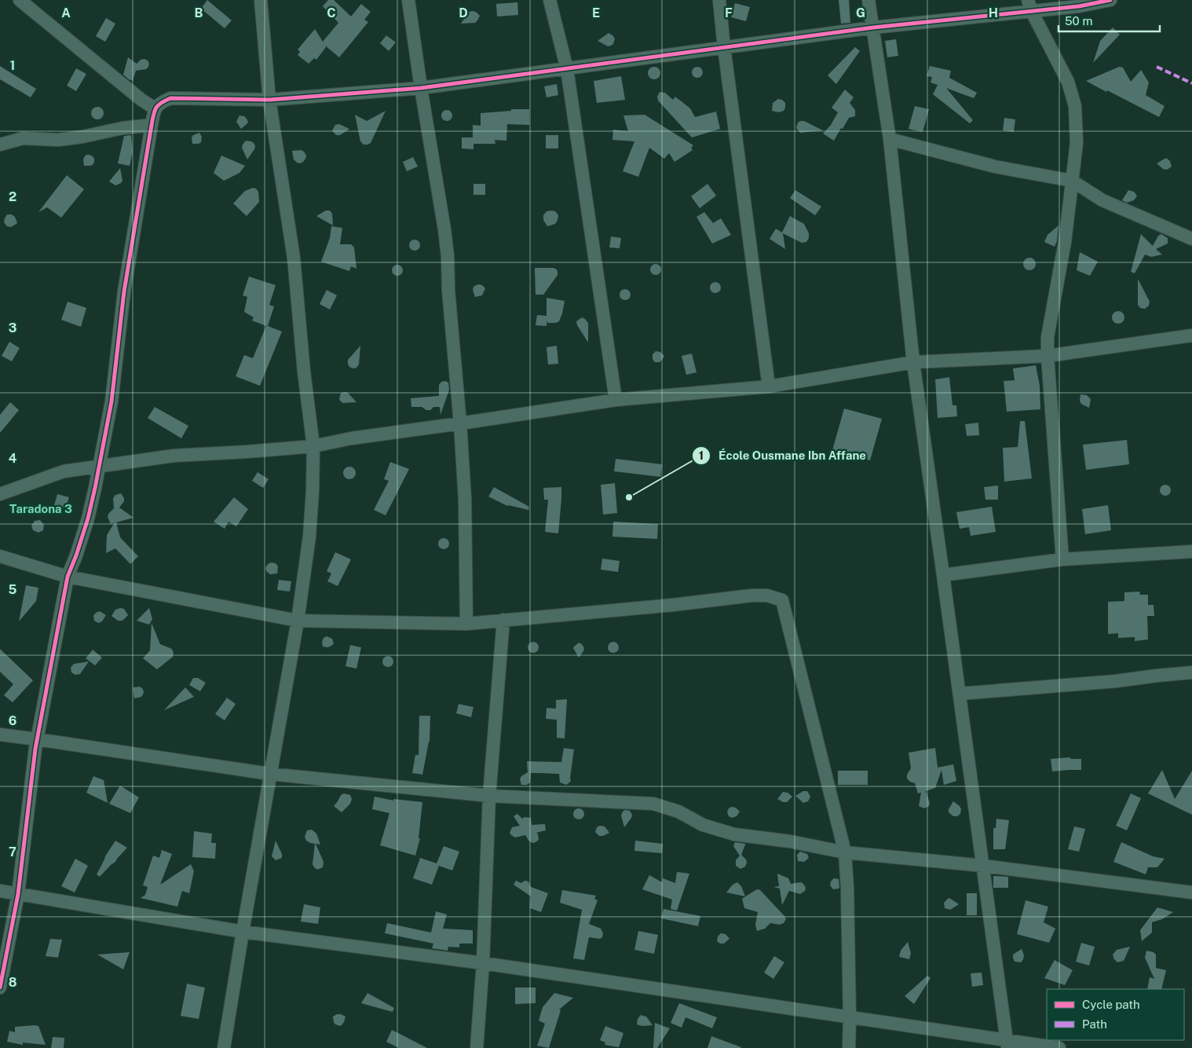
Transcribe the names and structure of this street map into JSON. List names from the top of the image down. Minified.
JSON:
{"districts":["Taradona 3"],"places":["École Ousmane Ibn Affane"],"legend":["Cycle path","Path"],"scale_bar":"50 m","grid":{"columns":["A","B","C","D","E","F","G","H"],"rows":["1","2","3","4","5","6","7","8"]}}
